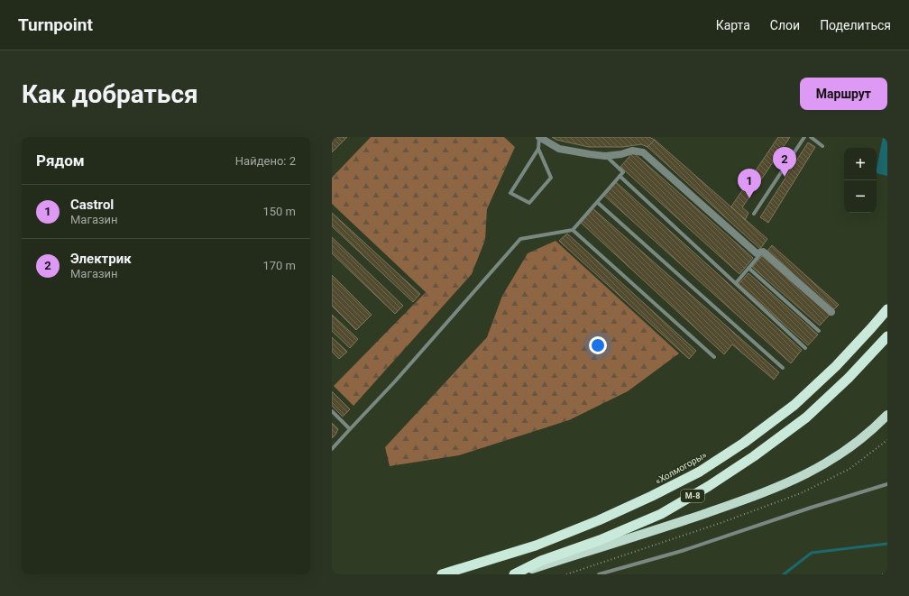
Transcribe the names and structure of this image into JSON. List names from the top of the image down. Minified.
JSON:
{"streets":{"highway":["«Холмогоры»","М-8"]},"page":{"header":"Turnpoint","nav":["Карта","Слои","Поделиться"],"buttons":"Маршрут","title":"Как добраться","heading":["Рядом","Найдено: 2"],"pins":["2","1"],"map_buttons":["+","−"],"list":[{"mark":"1","name":"Castrol","note":"Магазин","value":"150 m"},{"mark":"2","name":"Электрик","note":"Магазин","value":"170 m"}]}}
